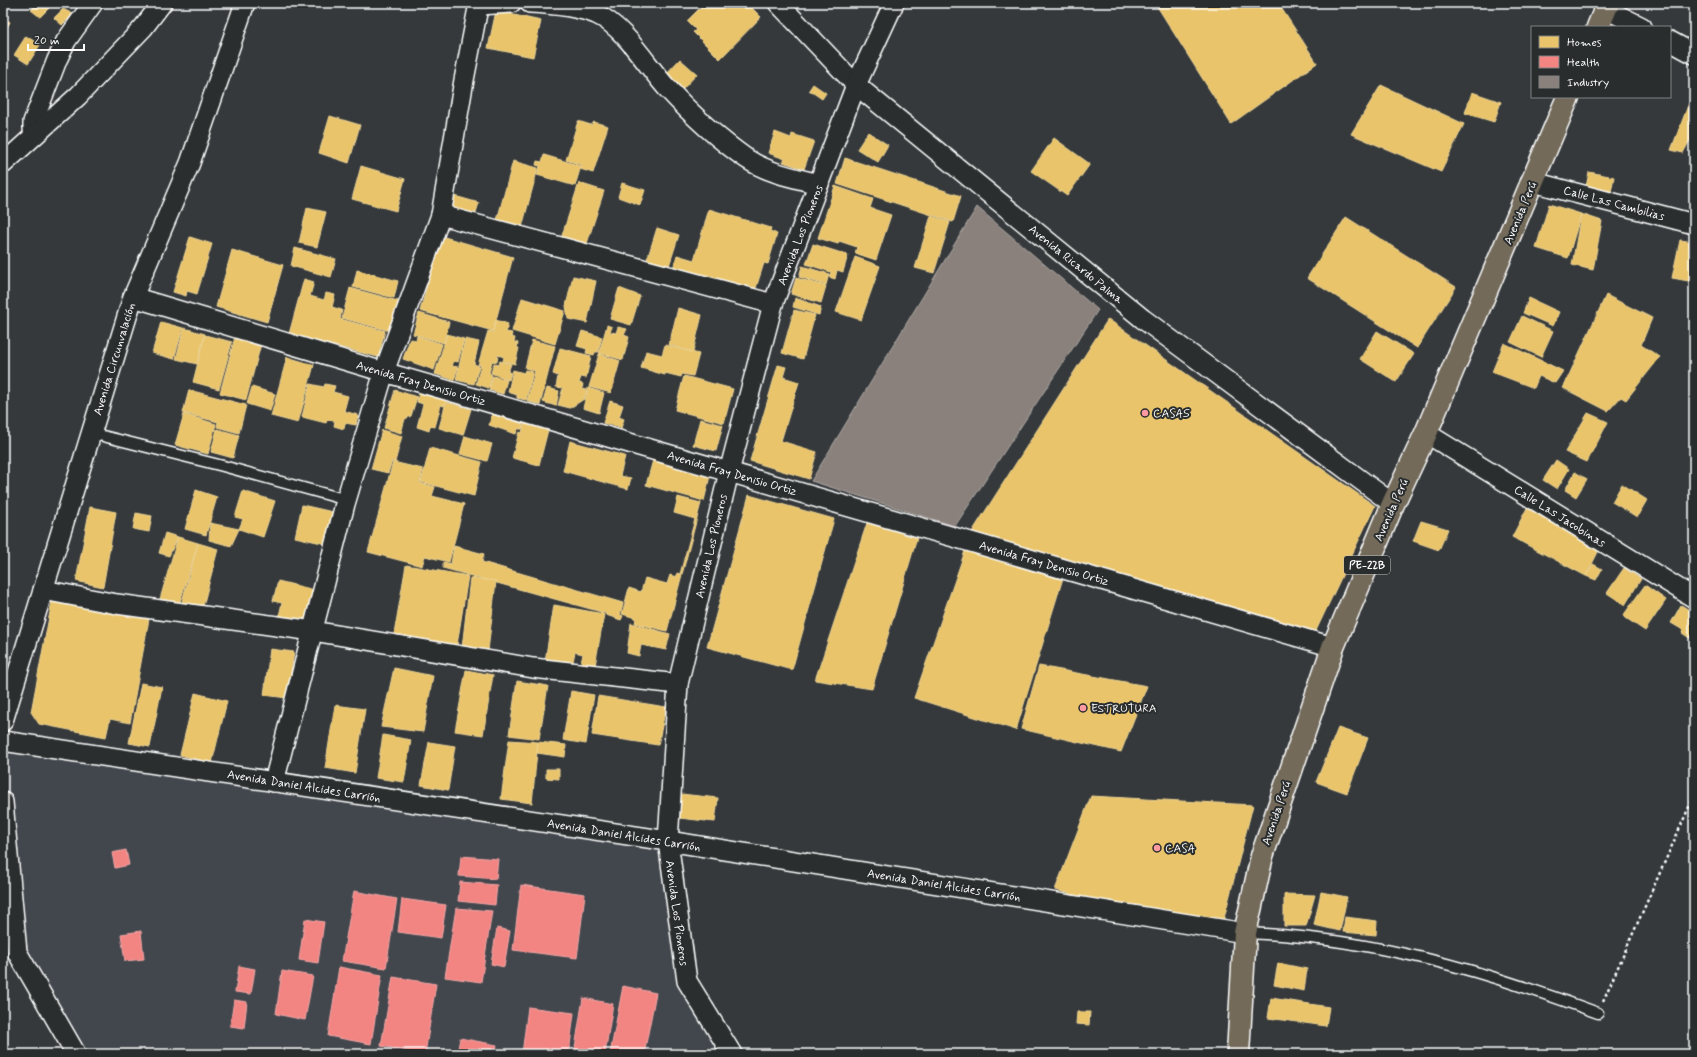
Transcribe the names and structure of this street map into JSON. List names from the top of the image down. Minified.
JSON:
{"streets":{"highway":["Avenida Perú","PE-22B"],"street":["Calle Las Cambilias","Avenida Los Pioneros","Avenida Ricardo Palma","Avenida Circunvalación","Avenida Fray Denisio Ortiz","Calle Las Jacobinas","Avenida Daniel Alcides Carrión"]},"crossings":[["Calle Las Cambilias","Avenida Perú"],["Avenida Perú","Avenida Ricardo Palma"],["Avenida Perú","Avenida Fray Denisio Ortiz"],["Avenida Perú","Calle Las Jacobinas"],["Avenida Perú","Avenida Daniel Alcides Carrión"],["Avenida Los Pioneros","Avenida Ricardo Palma"],["Avenida Los Pioneros","Avenida Fray Denisio Ortiz"],["Avenida Los Pioneros","Avenida Daniel Alcides Carrión"],["Avenida Circunvalación","Avenida Fray Denisio Ortiz"]],"places":["CASAS","ESTRUTURA","CASA"],"legend":["Homes","Health","Industry"],"scale_bar":"20 m"}
